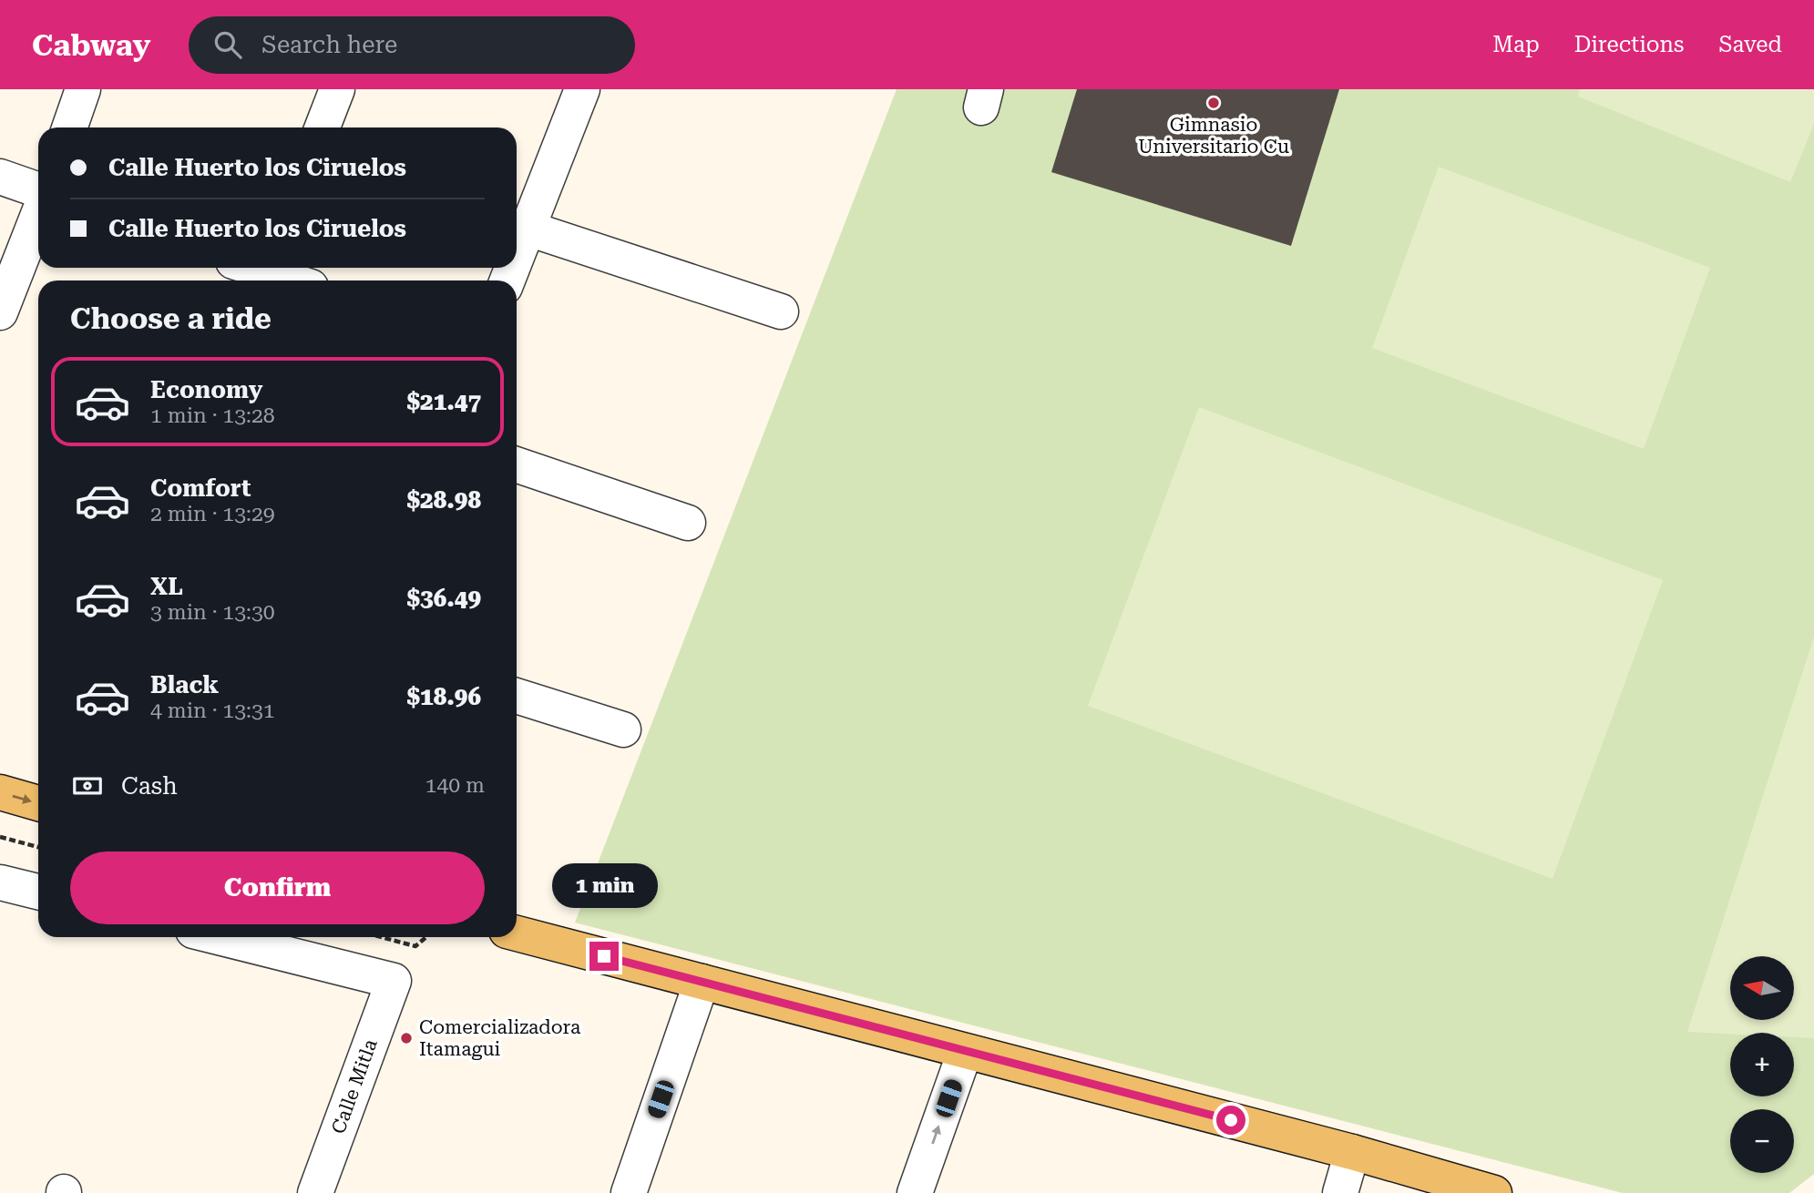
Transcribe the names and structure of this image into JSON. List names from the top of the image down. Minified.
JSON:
{"streets":{"street":["Calle Mitla"]},"places":["Gimnasio Universitario Cu","Comercializadora Itamagui"],"north":"left","page":{"header":"Cabway","search":"Search here","nav":["Map","Directions","Saved"],"banner":["Calle Huerto los Ciruelos","Calle Huerto los Ciruelos"],"heading":"Choose a ride","list":[{"name":"Economy","note":"1 min · 13:28","value":"$21.47"},{"name":"Comfort","note":"2 min · 13:29","value":"$28.98"},{"name":"XL","note":"3 min · 13:30","value":"$36.49"},{"name":"Black","note":"4 min · 13:31","value":"$18.96"}],"pay":["Cash","140 m"],"buttons":"Confirm","bubble":"1 min","map_buttons":["+","−"]}}
